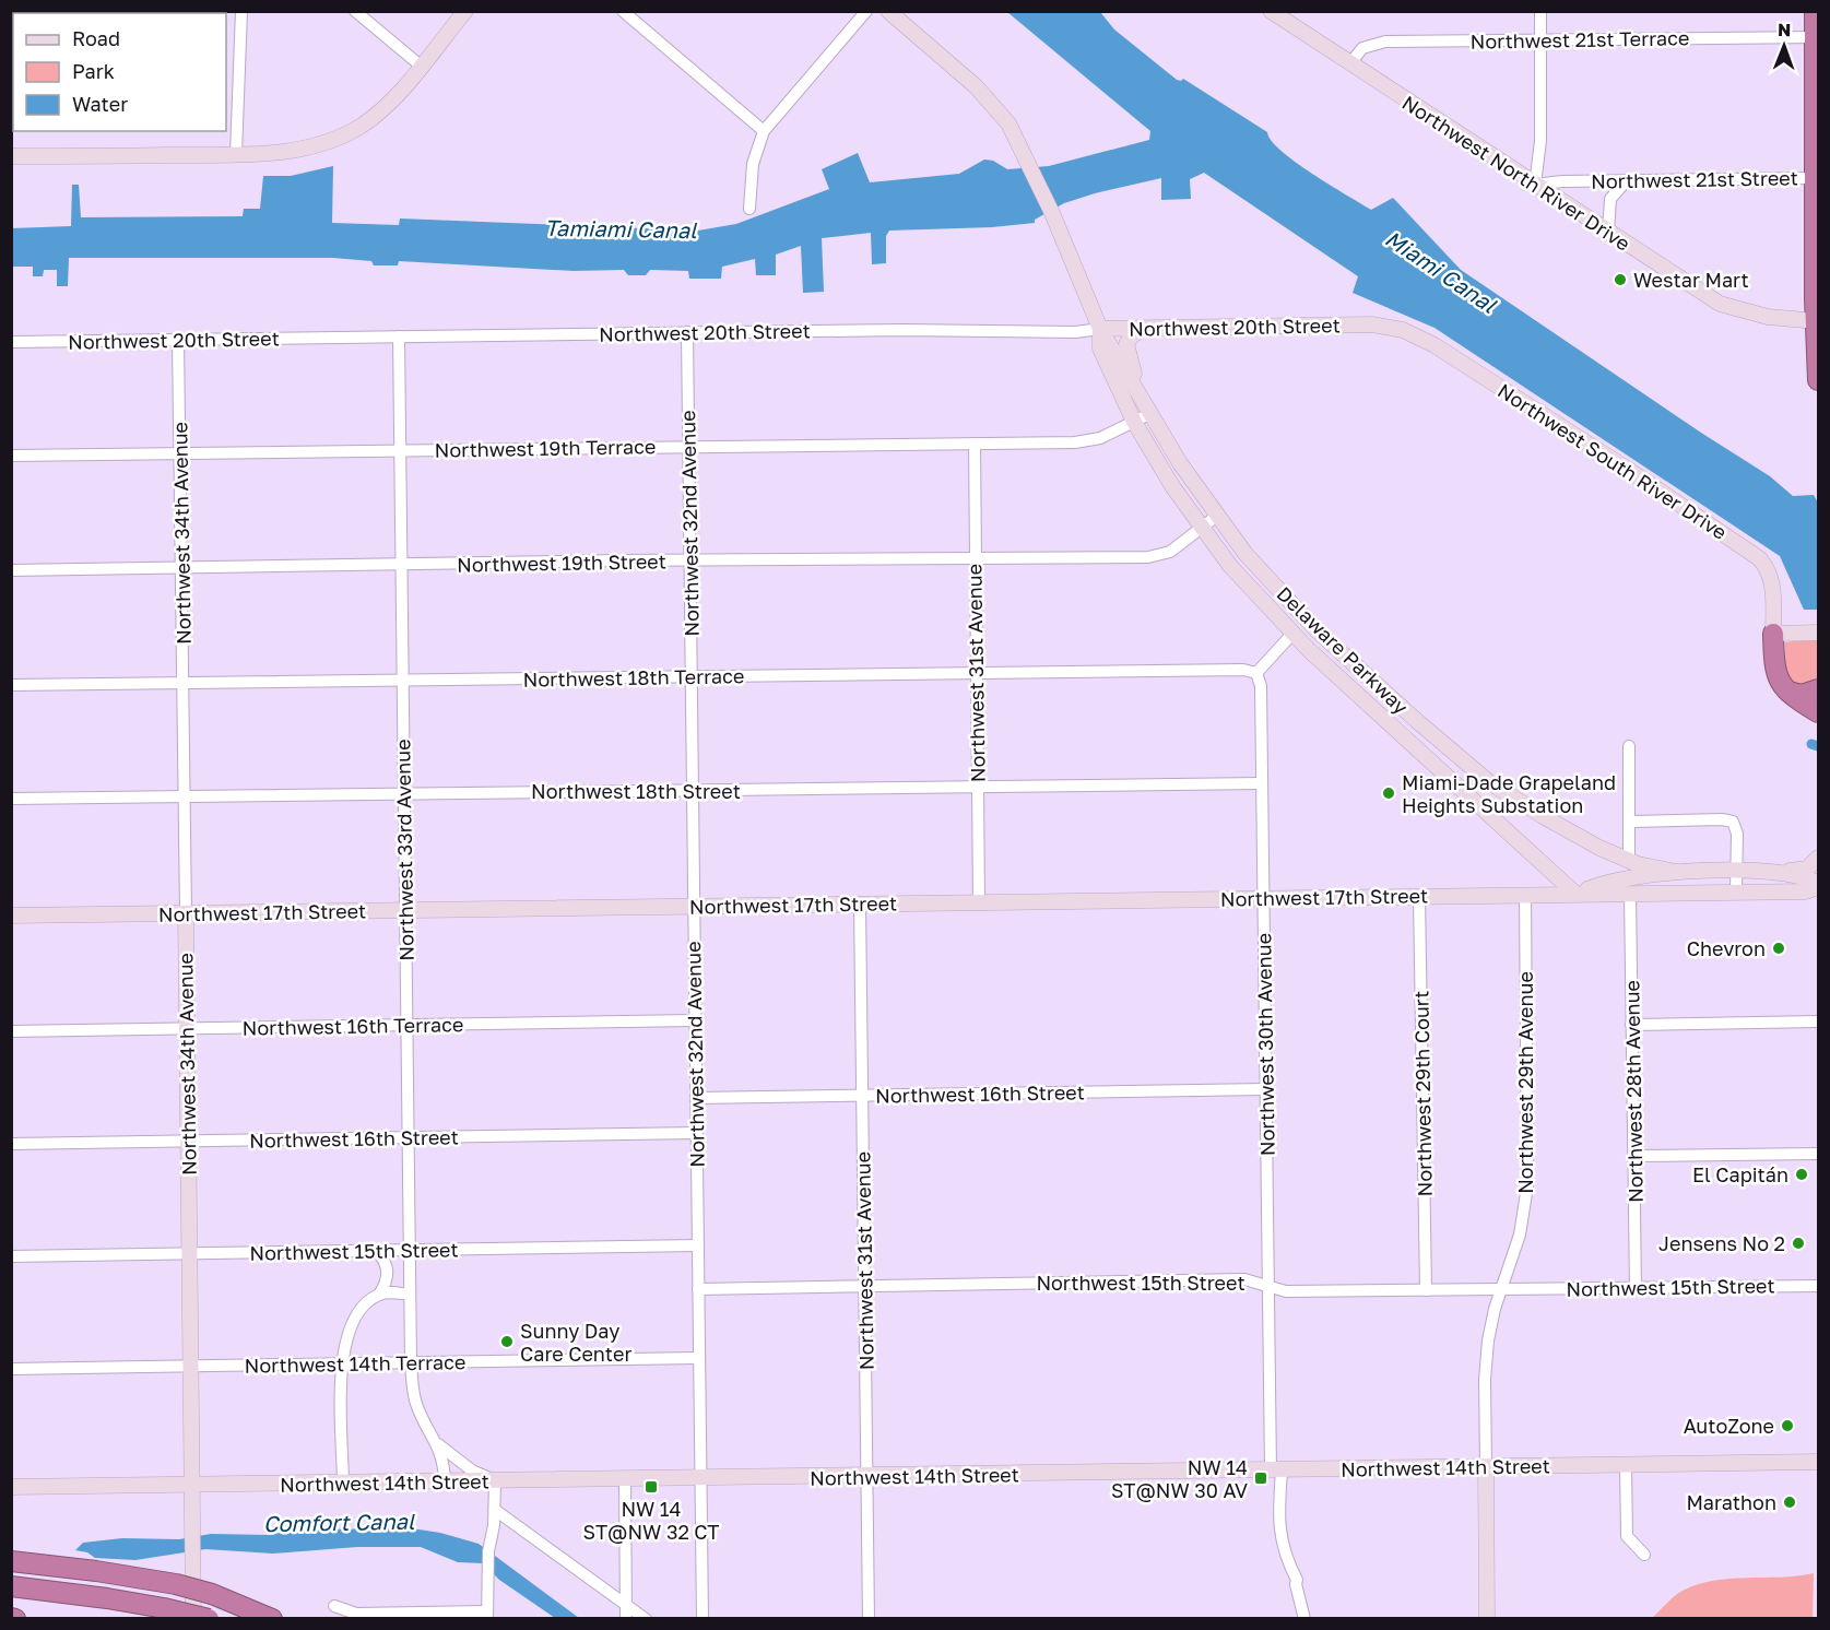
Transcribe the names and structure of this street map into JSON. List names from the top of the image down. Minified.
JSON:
{"streets":{"street":["Northwest 21st Terrace","Northwest North River Drive","Northwest 21st Street","Northwest 20th Street","Northwest 19th Terrace","Northwest South River Drive","Northwest 32nd Avenue","Northwest 34th Avenue","Northwest 19th Street","Delaware Parkway","Northwest 31st Avenue","Northwest 18th Terrace","Northwest 18th Street","Northwest 33rd Avenue","Northwest 17th Street","Northwest 16th Terrace","Northwest 30th Avenue","Northwest 29th Avenue","Northwest 28th Avenue","Northwest 16th Street","Northwest 29th Court","Northwest 15th Street","Northwest 14th Terrace","Northwest 14th Street"]},"crossings":[["Northwest 21st Terrace","Northwest North River Drive"],["Northwest North River Drive","Northwest 21st Street"],["Northwest 20th Street","Northwest South River Drive"],["Northwest 20th Street","Northwest 32nd Avenue"],["Northwest 20th Street","Northwest 34th Avenue"],["Northwest 20th Street","Delaware Parkway"],["Northwest 20th Street","Northwest 33rd Avenue"],["Northwest 19th Terrace","Northwest 32nd Avenue"],["Northwest 19th Terrace","Northwest 34th Avenue"],["Northwest 19th Terrace","Delaware Parkway"],["Northwest 19th Terrace","Northwest 31st Avenue"],["Northwest 19th Terrace","Northwest 33rd Avenue"],["Northwest 32nd Avenue","Northwest 19th Street"],["Northwest 32nd Avenue","Northwest 18th Terrace"],["Northwest 32nd Avenue","Northwest 18th Street"],["Northwest 32nd Avenue","Northwest 17th Street"],["Northwest 32nd Avenue","Northwest 16th Terrace"],["Northwest 32nd Avenue","Northwest 16th Street"],["Northwest 32nd Avenue","Northwest 15th Street"],["Northwest 32nd Avenue","Northwest 14th Terrace"],["Northwest 32nd Avenue","Northwest 14th Street"],["Northwest 34th Avenue","Northwest 19th Street"],["Northwest 34th Avenue","Northwest 18th Terrace"],["Northwest 34th Avenue","Northwest 18th Street"],["Northwest 34th Avenue","Northwest 17th Street"],["Northwest 34th Avenue","Northwest 16th Terrace"],["Northwest 34th Avenue","Northwest 16th Street"],["Northwest 34th Avenue","Northwest 15th Street"],["Northwest 34th Avenue","Northwest 14th Terrace"],["Northwest 34th Avenue","Northwest 14th Street"],["Northwest 19th Street","Delaware Parkway"],["Northwest 19th Street","Northwest 31st Avenue"],["Northwest 19th Street","Northwest 33rd Avenue"],["Delaware Parkway","Northwest 17th Street"],["Northwest 31st Avenue","Northwest 18th Terrace"],["Northwest 31st Avenue","Northwest 18th Street"],["Northwest 31st Avenue","Northwest 17th Street"],["Northwest 31st Avenue","Northwest 16th Street"],["Northwest 31st Avenue","Northwest 15th Street"],["Northwest 31st Avenue","Northwest 14th Street"],["Northwest 18th Terrace","Northwest 33rd Avenue"],["Northwest 18th Terrace","Northwest 30th Avenue"],["Northwest 18th Street","Northwest 33rd Avenue"],["Northwest 18th Street","Northwest 30th Avenue"],["Northwest 33rd Avenue","Northwest 17th Street"],["Northwest 33rd Avenue","Northwest 16th Terrace"],["Northwest 33rd Avenue","Northwest 16th Street"],["Northwest 33rd Avenue","Northwest 15th Street"],["Northwest 33rd Avenue","Northwest 14th Terrace"],["Northwest 17th Street","Northwest 30th Avenue"],["Northwest 17th Street","Northwest 29th Avenue"],["Northwest 17th Street","Northwest 28th Avenue"],["Northwest 17th Street","Northwest 29th Court"],["Northwest 30th Avenue","Northwest 16th Street"],["Northwest 30th Avenue","Northwest 15th Street"],["Northwest 30th Avenue","Northwest 14th Street"],["Northwest 29th Avenue","Northwest 15th Street"],["Northwest 29th Avenue","Northwest 14th Street"],["Northwest 28th Avenue","Northwest 15th Street"],["Northwest 29th Court","Northwest 15th Street"]],"water":["Tamiami Canal","Miami Canal","Comfort Canal"],"places":{"other":["Westar Mart","Miami-Dade Grapeland Heights Substation","Chevron","El Capitán","Jensens No 2","Sunny Day Care Center","AutoZone","Marathon"],"transit":["NW 14 ST@NW 30 AV","NW 14 ST@NW 32 CT"]},"legend":["Road","Park","Water"],"north":"top"}
